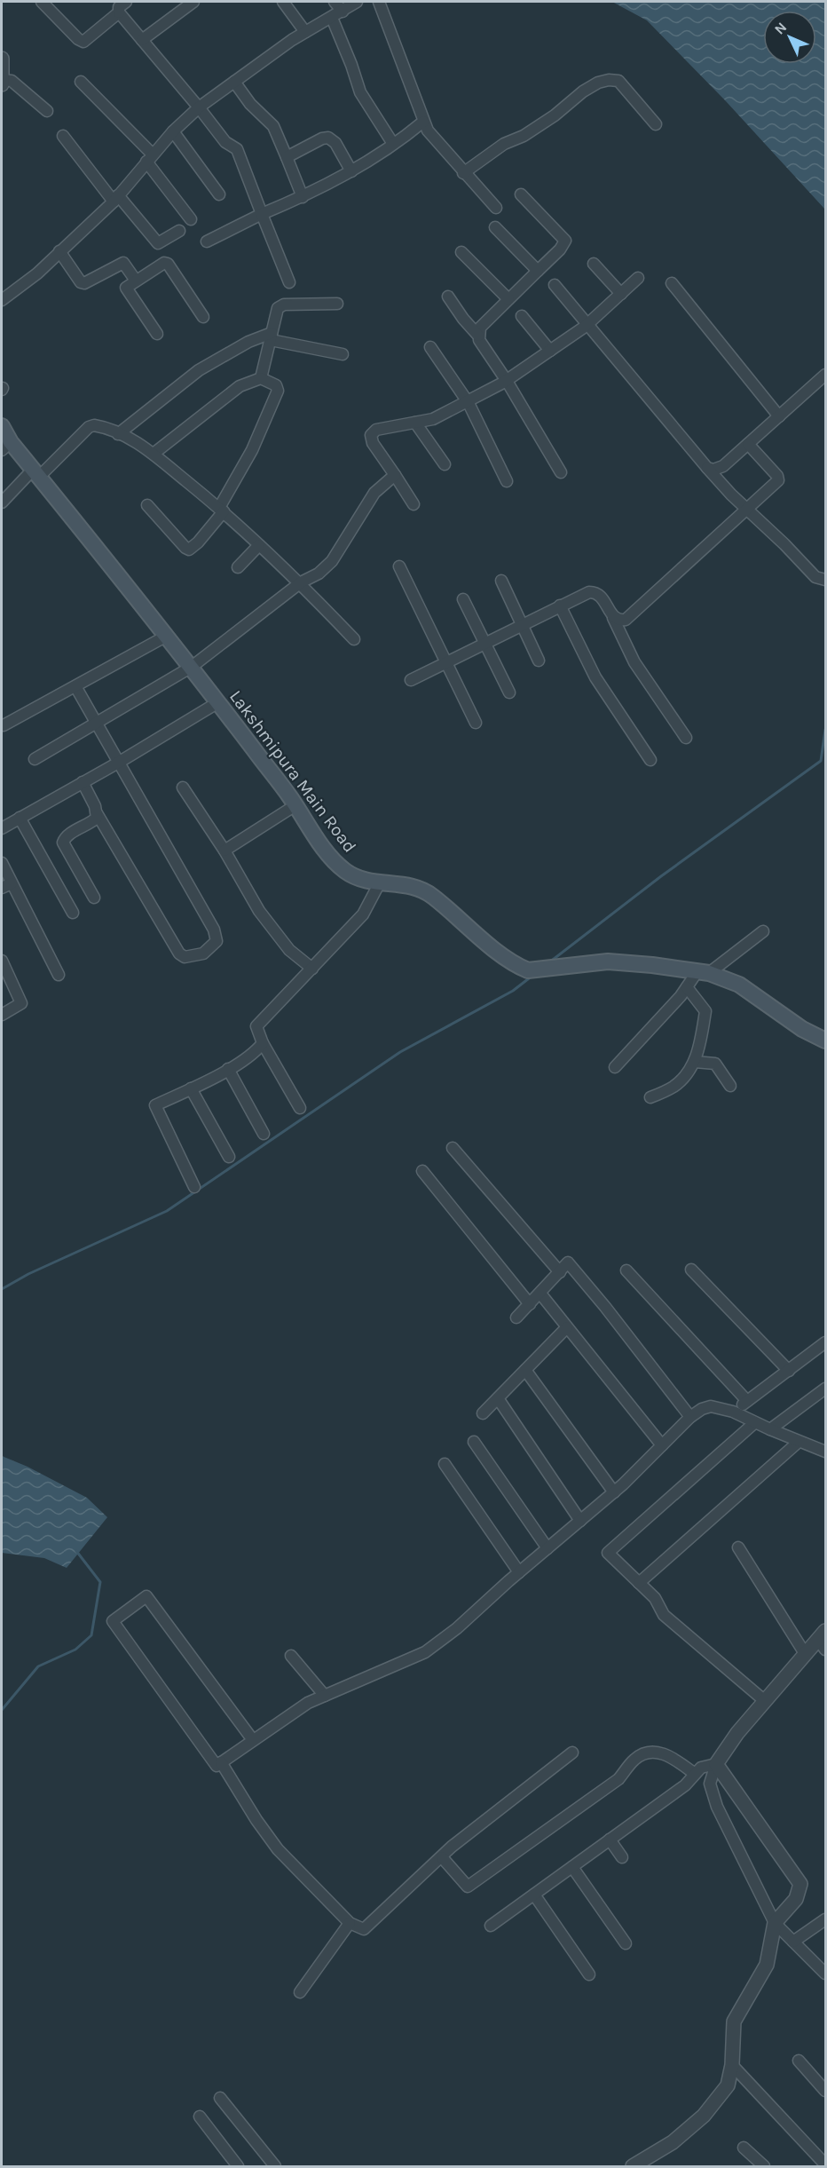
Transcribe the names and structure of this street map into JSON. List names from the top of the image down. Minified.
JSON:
{"streets":{"main road":["Lakshmipura Main Road"]},"north":"top left"}
